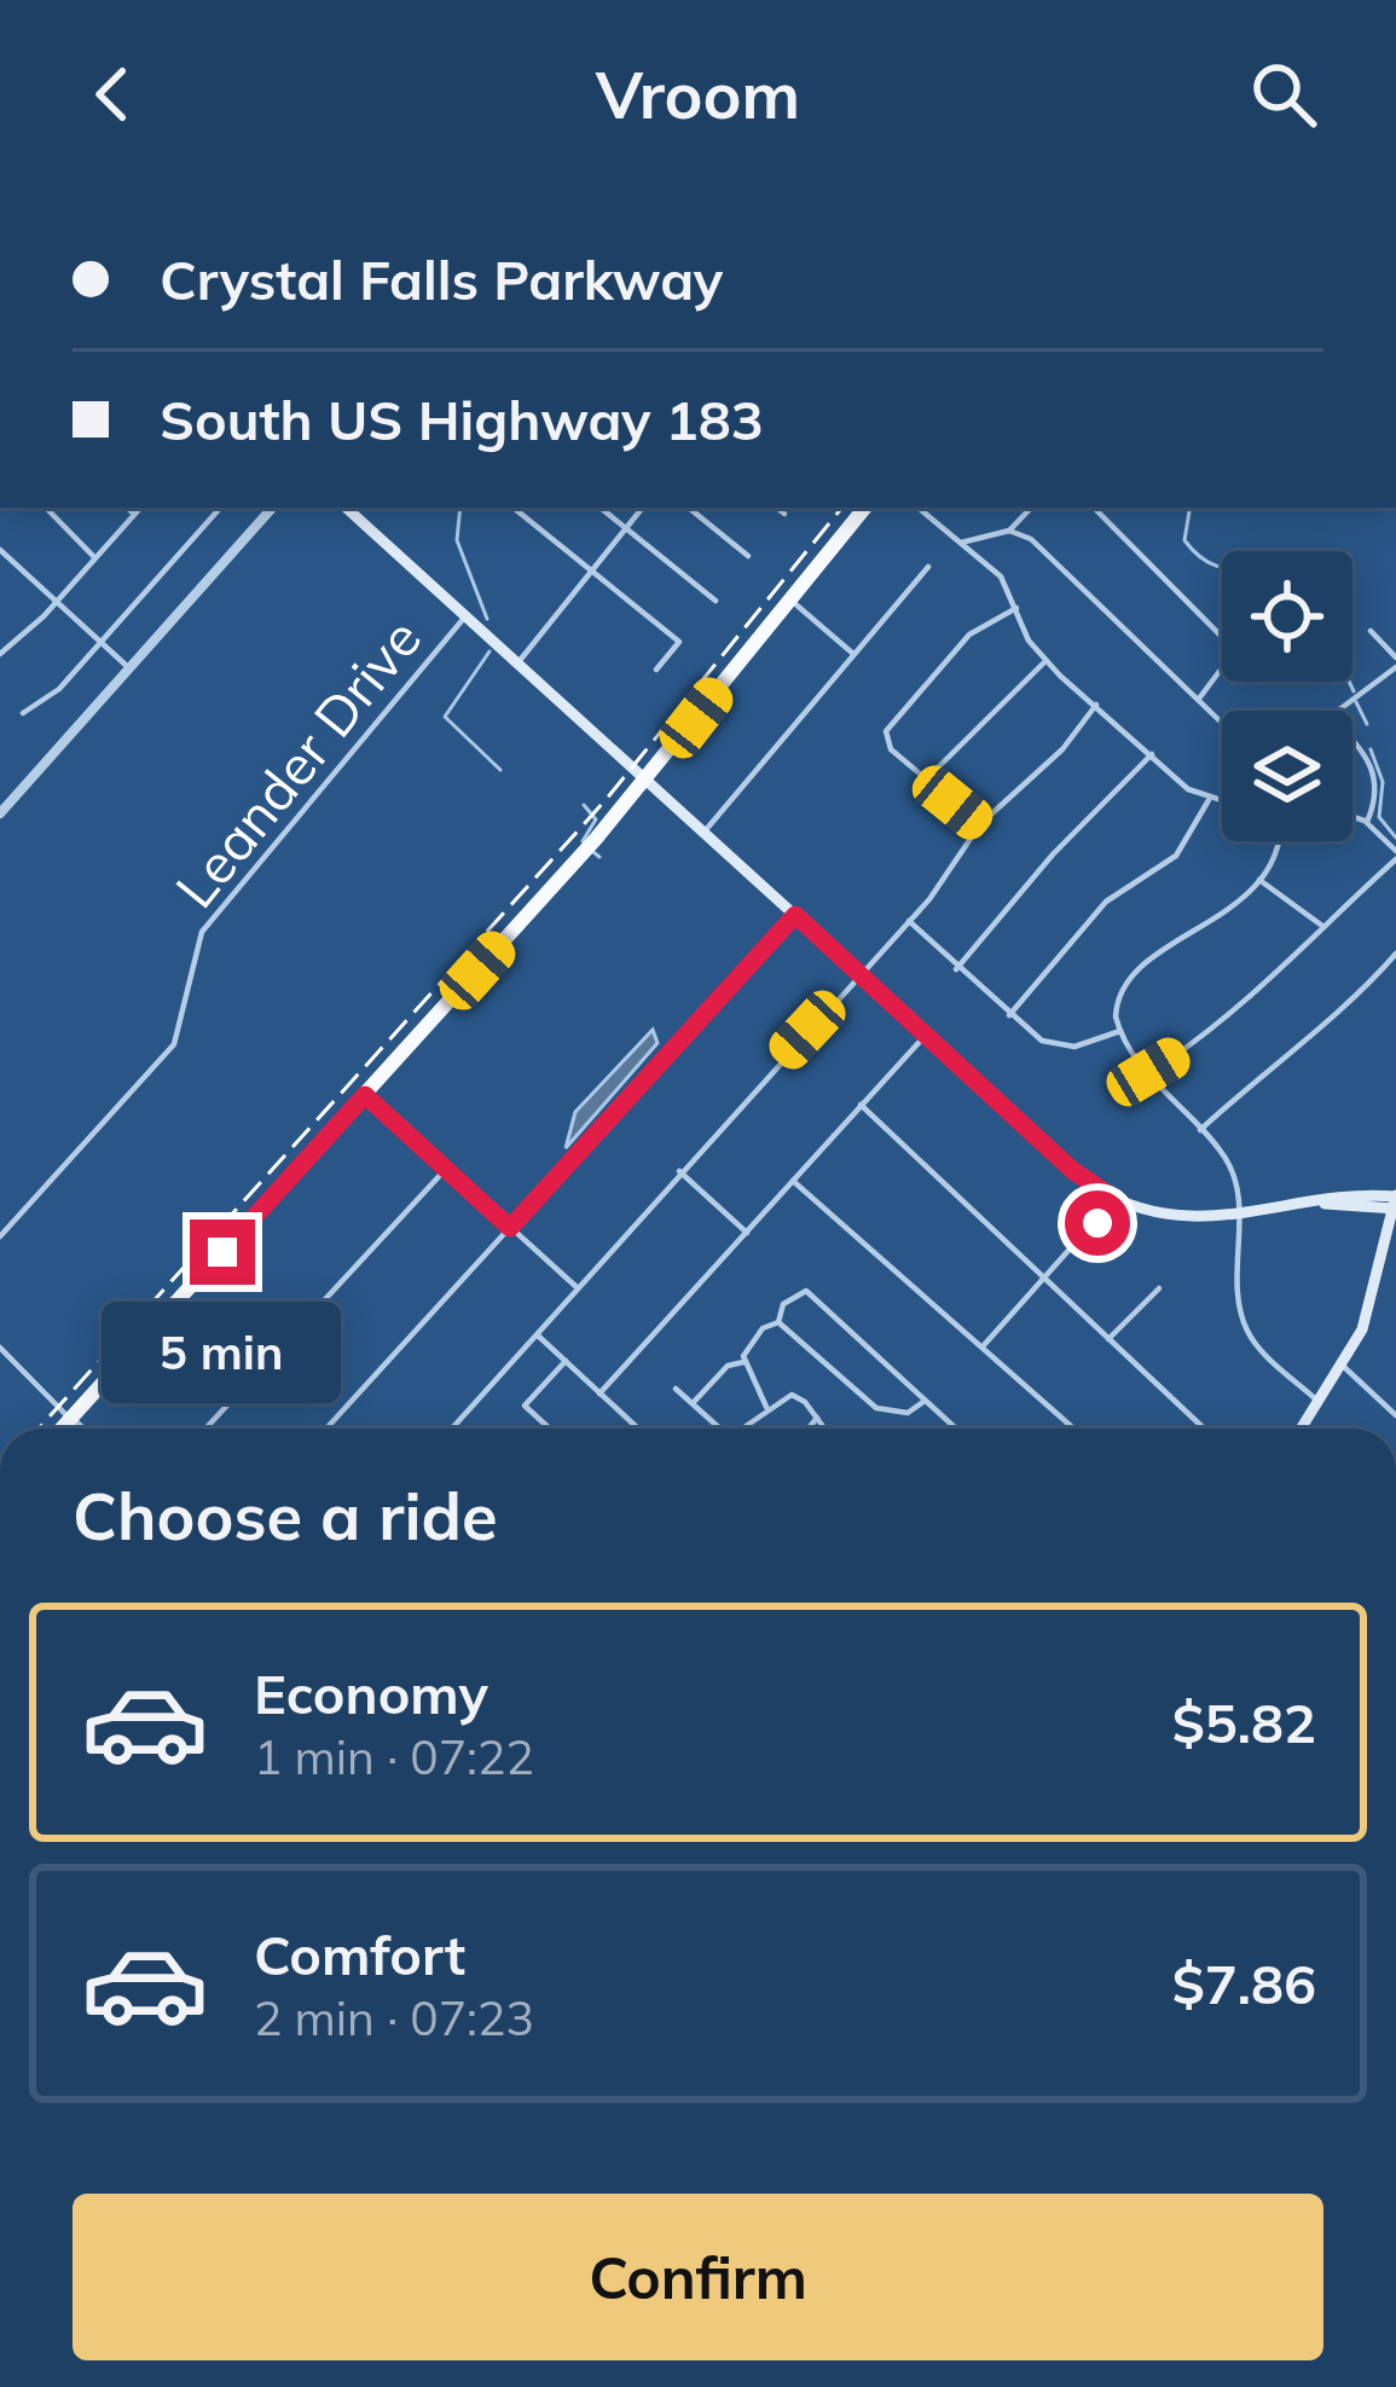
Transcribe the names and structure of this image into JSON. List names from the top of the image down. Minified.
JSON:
{"streets":{"street":["Leander Drive"]},"page":{"header":"Vroom","banner":["Crystal Falls Parkway","South US Highway 183"],"bubble":"5 min","heading":"Choose a ride","list":[{"name":"Economy","note":"1 min · 07:22","value":"$5.82"},{"name":"Comfort","note":"2 min · 07:23","value":"$7.86"}],"buttons":"Confirm"}}
